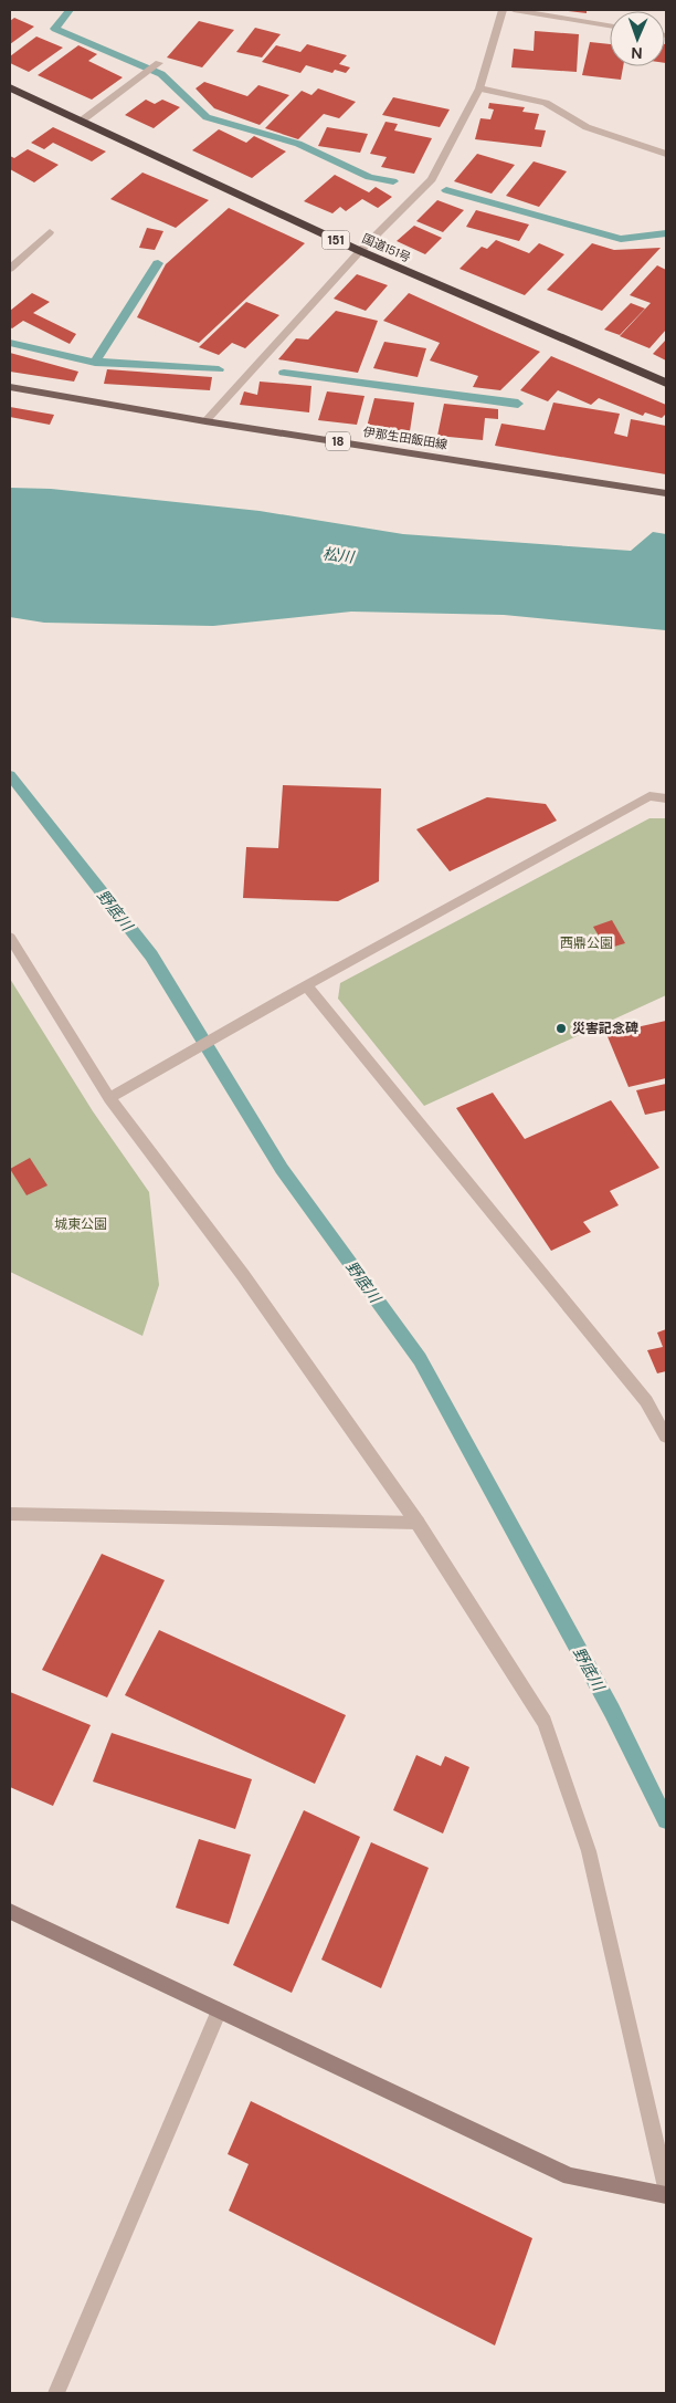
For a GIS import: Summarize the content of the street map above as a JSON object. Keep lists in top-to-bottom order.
{
  "streets": {
    "highway": ["151", "国道151号"],
    "main road": ["伊那生田飯田線", "18"]
  },
  "water": ["松川", "野底川"],
  "parks": ["西鼎公園", "城東公園"],
  "places": ["災害記念碑"],
  "north": "bottom"
}
